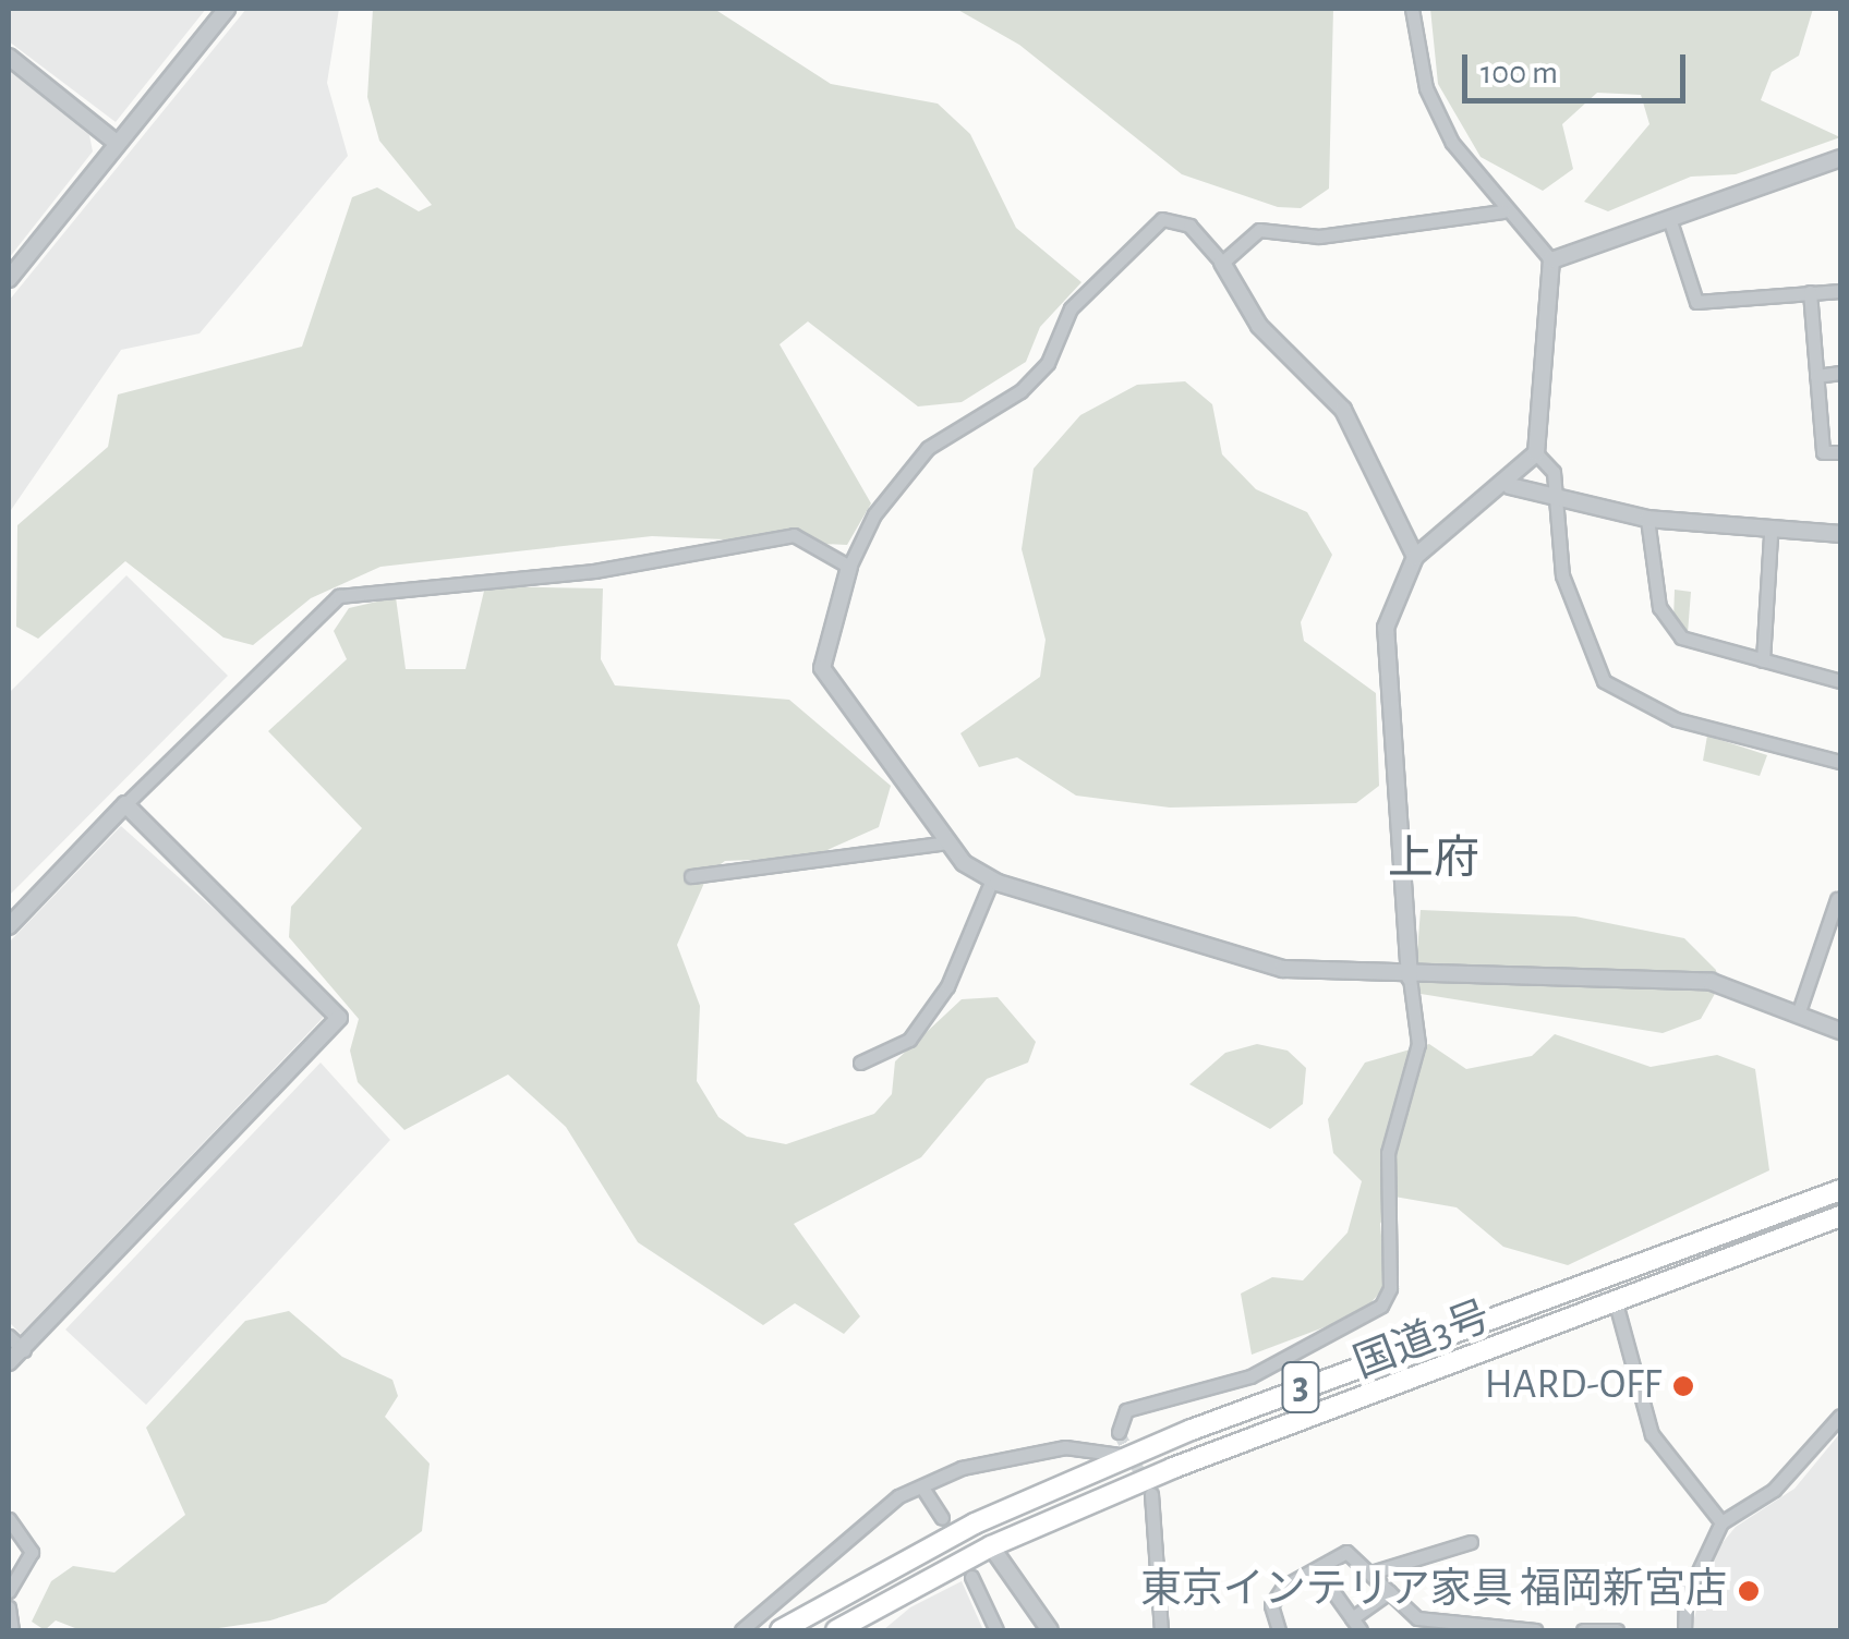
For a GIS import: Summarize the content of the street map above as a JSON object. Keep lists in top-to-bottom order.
{
  "streets": {
    "highway": ["国道3号", "3"]
  },
  "districts": ["上府"],
  "places": ["HARD-OFF", "東京インテリア家具 福岡新宮店"],
  "scale_bar": "100 m"
}
